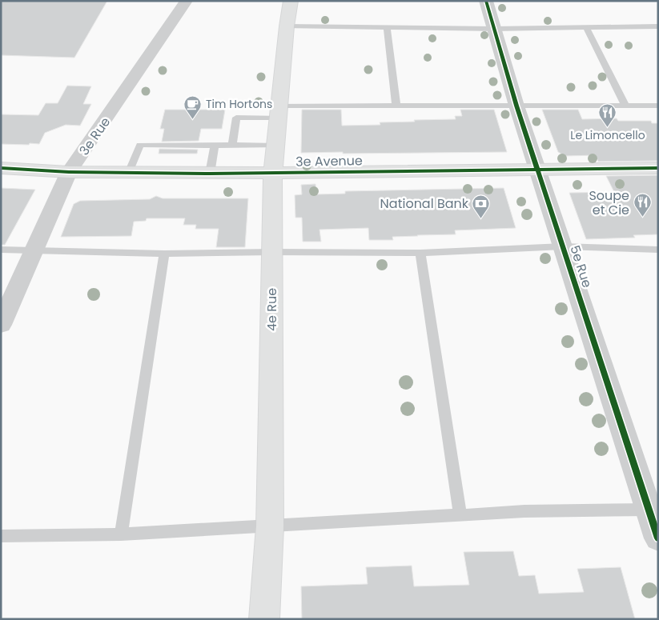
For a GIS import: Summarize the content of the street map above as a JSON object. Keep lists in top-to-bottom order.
{
  "streets": {
    "main road": ["3e Avenue", "4e Rue"],
    "street": ["3e Rue", "5e Rue"]
  },
  "crossings": [
    ["3e Rue", "3e Avenue"],
    ["3e Avenue", "5e Rue"],
    ["3e Avenue", "4e Rue"]
  ],
  "places": {
    "cafe": ["Tim Hortons"],
    "restaurant": ["Le Limoncello", "Soupe et Cie"],
    "bank": ["National Bank"]
  }
}
